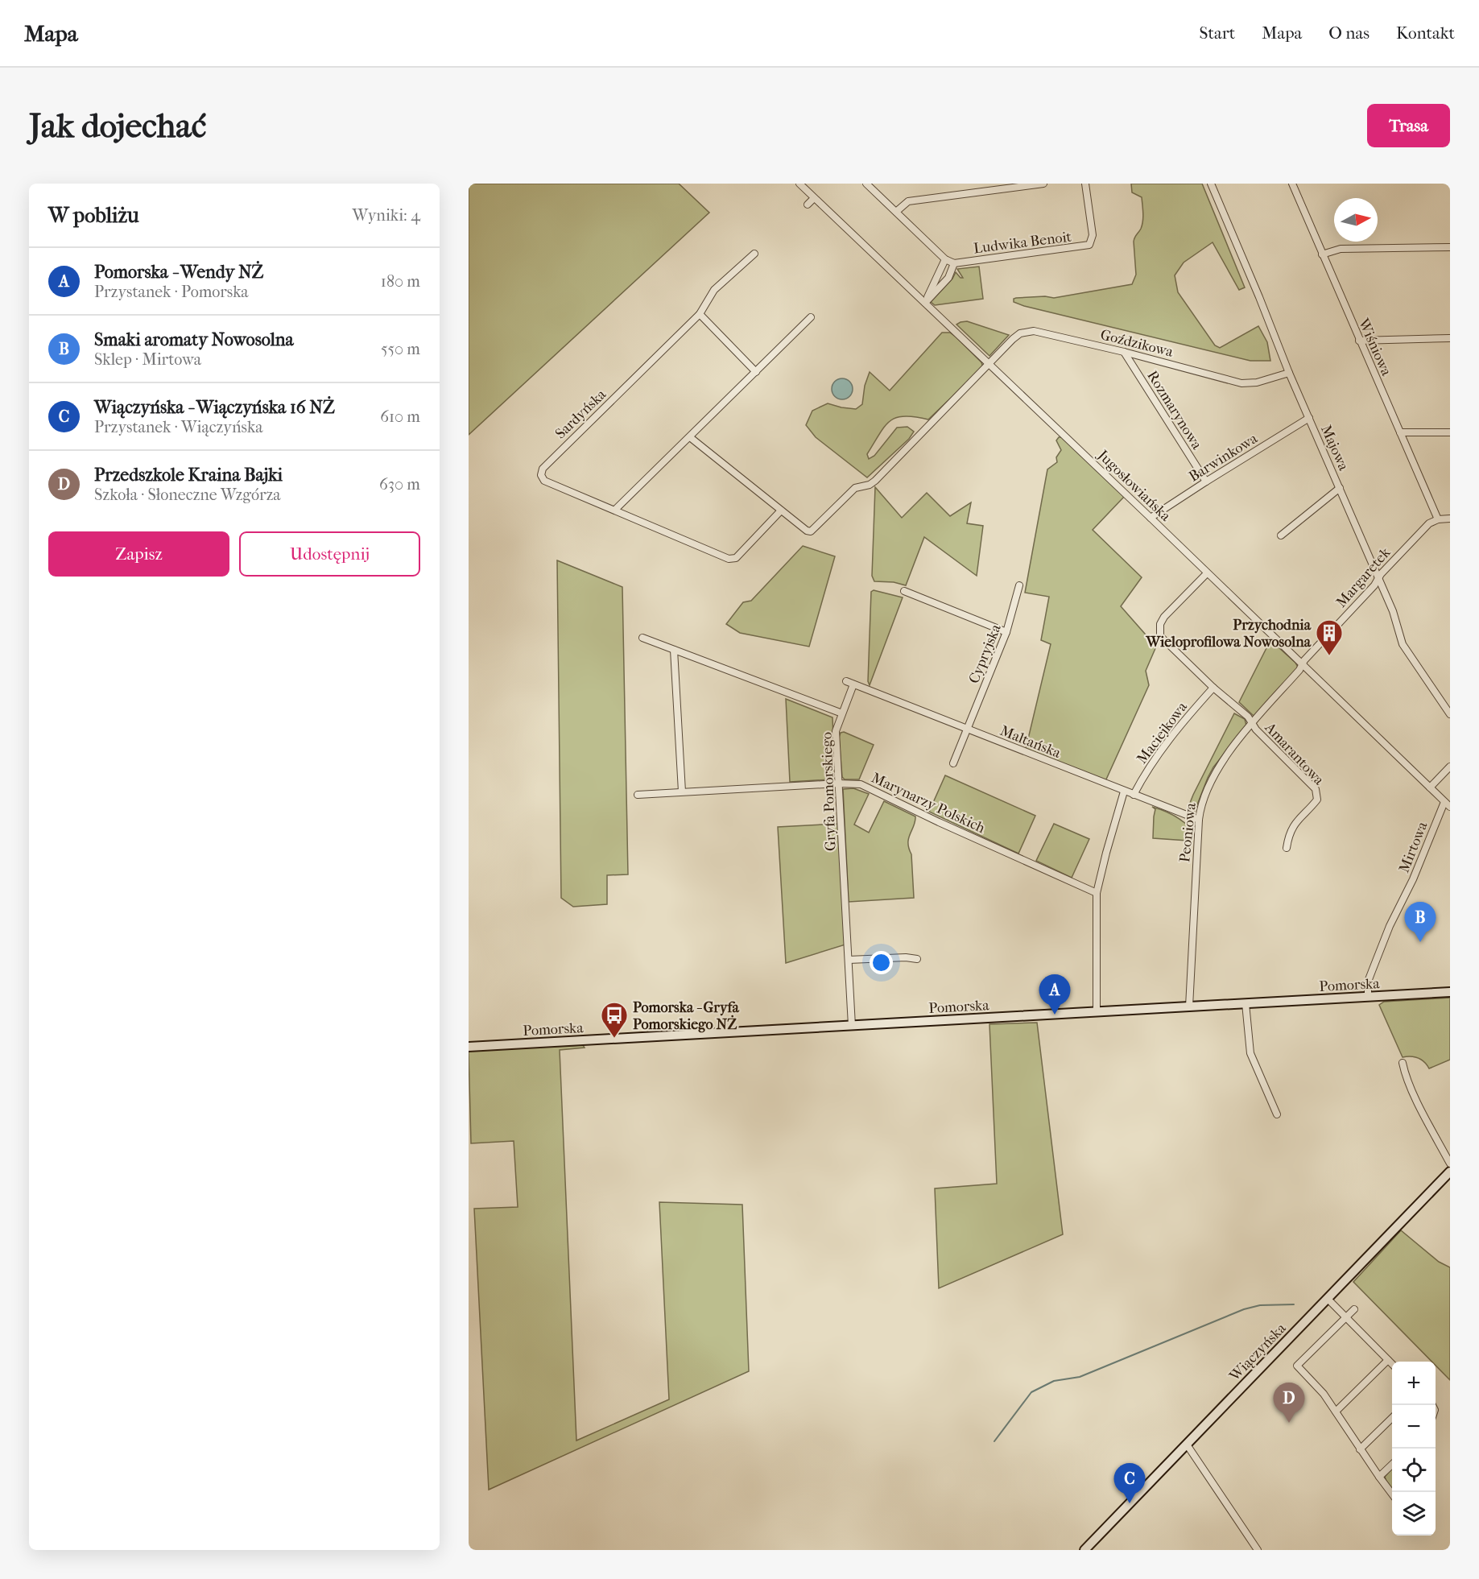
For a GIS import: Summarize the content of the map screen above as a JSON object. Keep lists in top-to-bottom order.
{
  "streets": {
    "street": [
      "Ludwika Benoit",
      "Goździkowa",
      "Wiśniowa",
      "Rozmarynowa",
      "Sardyńska",
      "Majowa",
      "Barwinkowa",
      "Jugosłowiańska",
      "Margaretek",
      "Cypryjska",
      "Maciejkowa",
      "Maltańska",
      "Amarantowa",
      "Gryfa Pomorskiego",
      "Marynarzy Polskich",
      "Peoniowa",
      "Mirtowa",
      "Pomorska",
      "Wiączyńska"
    ]
  },
  "crossings": [
    ["Goździkowa", "Rozmarynowa"],
    ["Goździkowa", "Majowa"],
    ["Goździkowa", "Jugosłowiańska"],
    ["Wiśniowa", "Margaretek"],
    ["Rozmarynowa", "Barwinkowa"],
    ["Majowa", "Barwinkowa"],
    ["Majowa", "Margaretek"],
    ["Barwinkowa", "Jugosłowiańska"],
    ["Jugosłowiańska", "Margaretek"],
    ["Jugosłowiańska", "Peoniowa"],
    ["Jugosłowiańska", "Mirtowa"],
    ["Margaretek", "Peoniowa"],
    ["Cypryjska", "Maltańska"],
    ["Maciejkowa", "Maltańska"],
    ["Maltańska", "Peoniowa"],
    ["Amarantowa", "Peoniowa"],
    ["Gryfa Pomorskiego", "Marynarzy Polskich"],
    ["Gryfa Pomorskiego", "Pomorska"],
    ["Peoniowa", "Pomorska"],
    ["Mirtowa", "Pomorska"]
  ],
  "places": {
    "building": ["Przychodnia Wieloprofilowa Nowosolna"],
    "bus stop": ["Pomorska - Gryfa Pomorskiego NŻ"]
  },
  "north": "right",
  "page": {
    "header": "Mapa",
    "nav": [
      "Start",
      "Mapa",
      "O nas",
      "Kontakt"
    ],
    "buttons": [
      "Trasa",
      ["Zapisz", "Udostępnij"]
    ],
    "title": "Jak dojechać",
    "heading": ["W pobliżu", "Wyniki: 4"],
    "list": [
      {
        "mark": "A",
        "name": "Pomorska - Wendy NŻ",
        "note": "Przystanek · Pomorska",
        "value": "180 m"
      },
      {
        "mark": "B",
        "name": "Smaki aromaty Nowosolna",
        "note": "Sklep · Mirtowa",
        "value": "550 m"
      },
      {
        "mark": "C",
        "name": "Wiączyńska - Wiączyńska 16 NŻ",
        "note": "Przystanek · Wiączyńska",
        "value": "610 m"
      },
      {
        "mark": "D",
        "name": "Przedszkole Kraina Bajki",
        "note": "Szkoła · Słoneczne Wzgórza",
        "value": "630 m"
      }
    ],
    "pins": [
      "B",
      "A",
      "D",
      "C"
    ],
    "map_buttons": ["+", "−"]
  }
}
